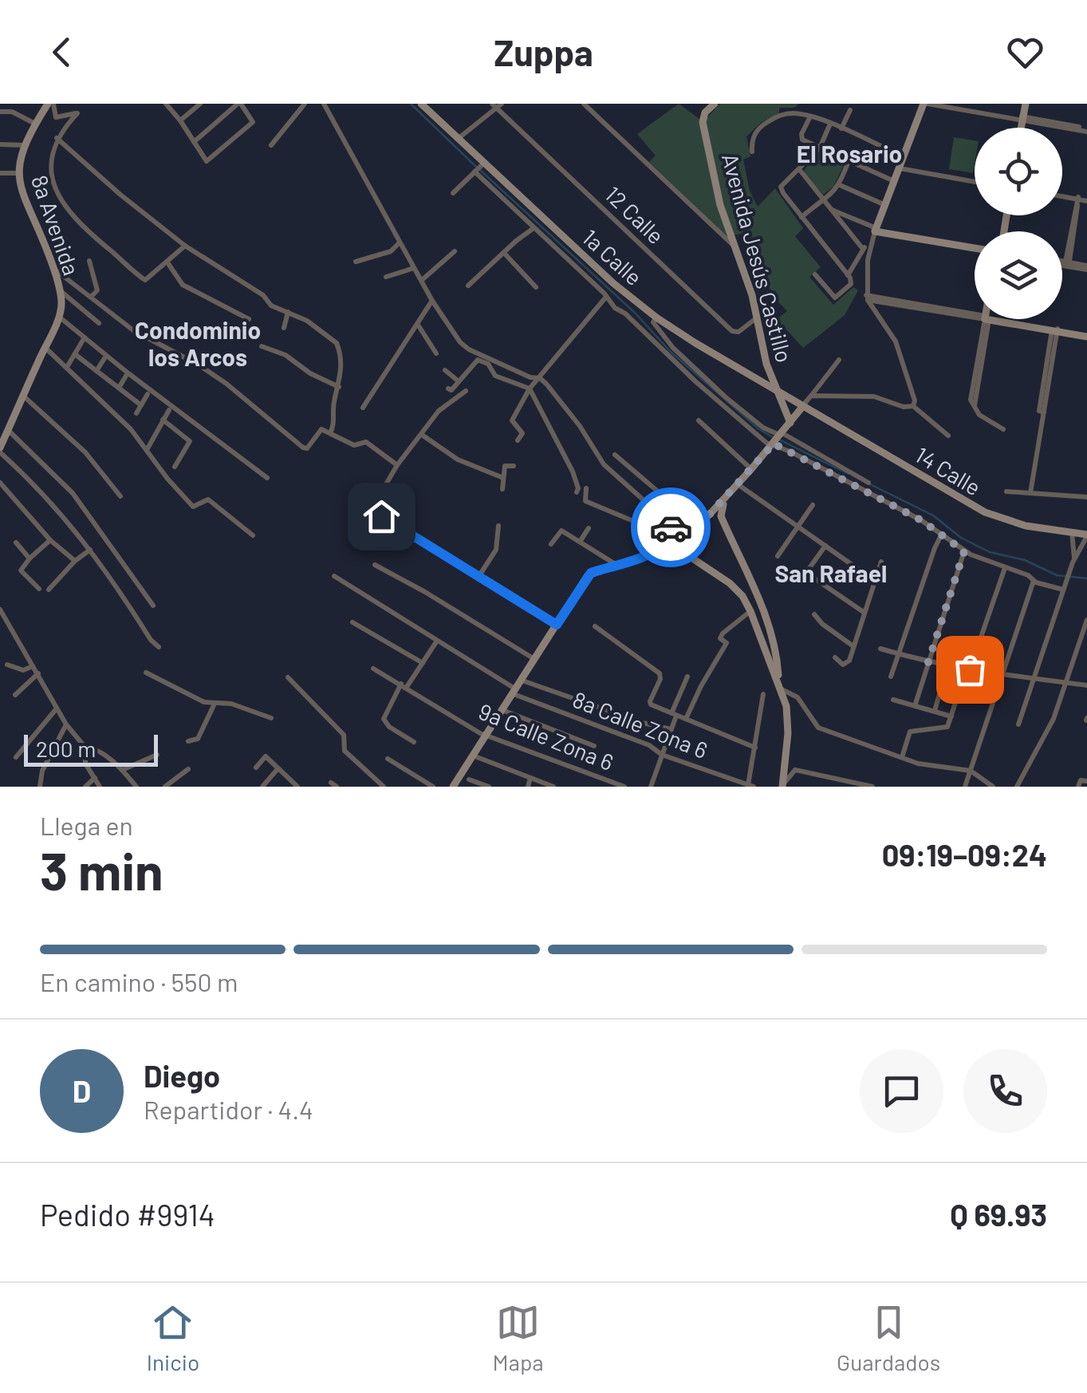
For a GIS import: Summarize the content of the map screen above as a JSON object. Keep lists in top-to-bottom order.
{
  "streets": {
    "street": [
      "12 Calle",
      "8a Avenida",
      "1a Calle",
      "Avenida Jesús Castillo",
      "14 Calle",
      "8a Calle Zona 6",
      "9a Calle Zona 6"
    ]
  },
  "crossings": [
    ["12 Calle", "Avenida Jesús Castillo"],
    ["1a Calle", "Avenida Jesús Castillo"],
    ["1a Calle", "14 Calle"]
  ],
  "districts": ["El Rosario", "Condominio los Arcos", "San Rafael"],
  "scale_bar": "200 m",
  "page": {
    "header": "Zuppa",
    "scale": "200 m",
    "heading": ["3 min", "Llega en", "09:19–09:24"],
    "panel": [
      "Diego",
      "Repartidor · 4.4",
      "Pedido #9914",
      "Q 69.93"
    ],
    "bar": "En camino · 550 m",
    "round": "D",
    "tabs": ["Inicio", "Mapa", "Guardados"]
  }
}
